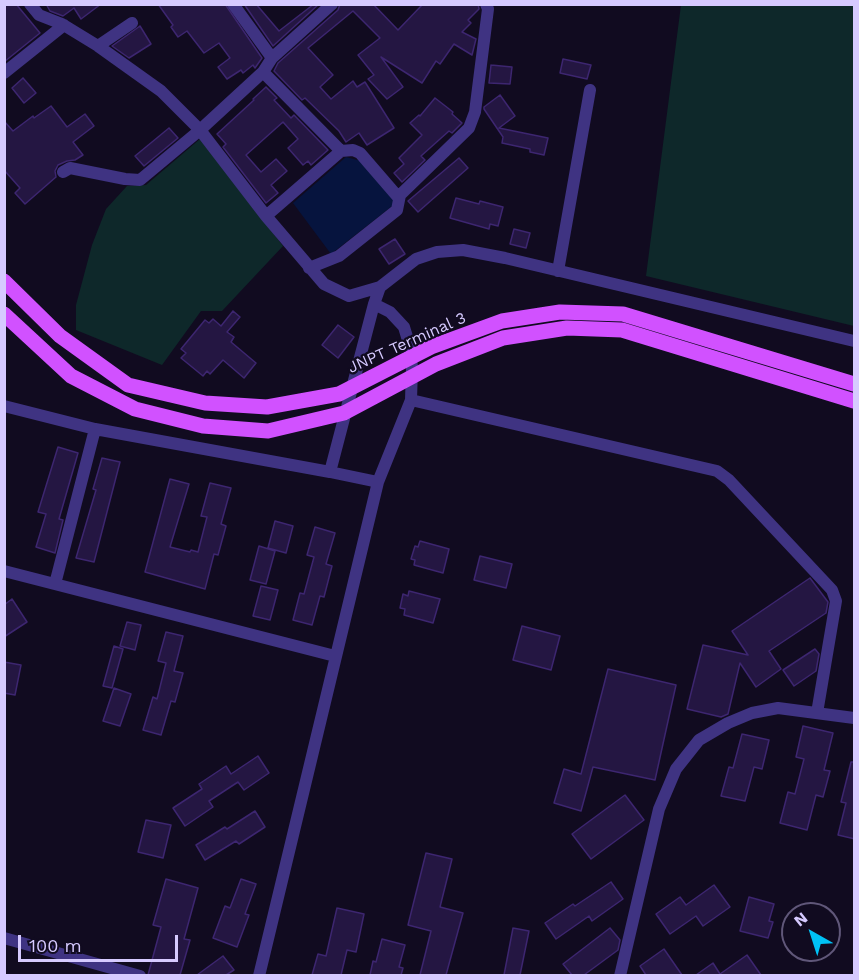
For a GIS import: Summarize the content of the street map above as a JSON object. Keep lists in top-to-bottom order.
{
  "streets": {
    "main road": ["JNPT Terminal 3"]
  },
  "scale_bar": "100 m",
  "north": "top left"
}
